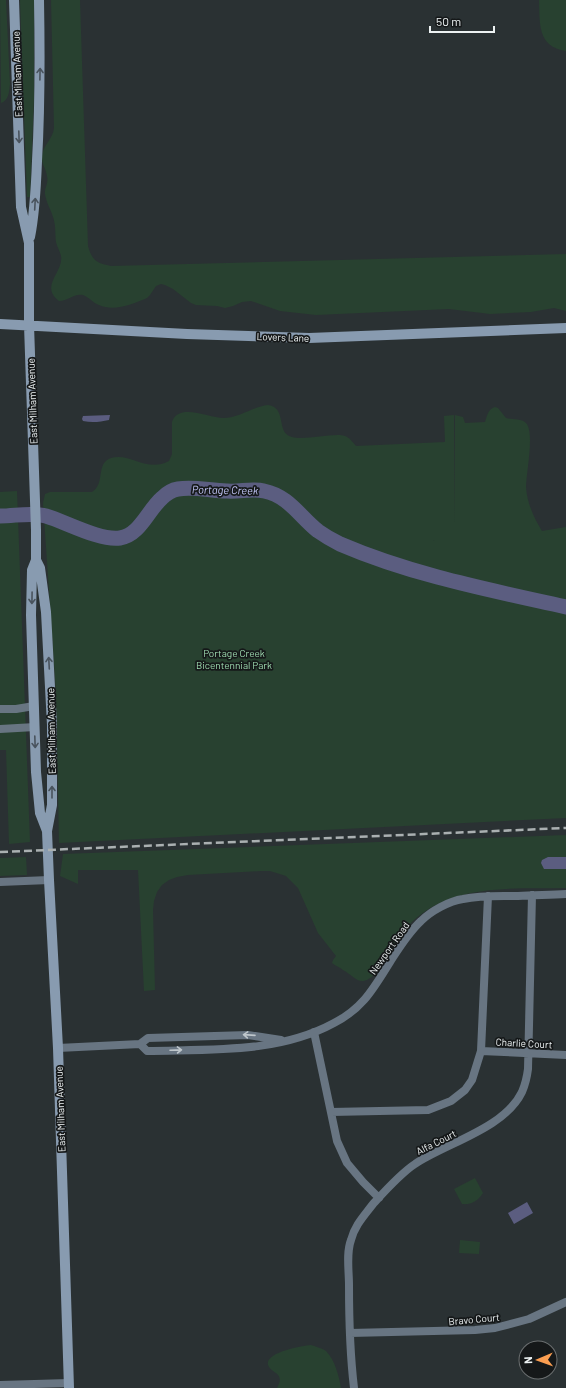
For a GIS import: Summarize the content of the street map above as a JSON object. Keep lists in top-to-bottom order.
{
  "streets": {
    "street": [
      "East Milham Avenue",
      "Lovers Lane",
      "Newport Road",
      "Charlie Court",
      "Alfa Court",
      "Bravo Court"
    ]
  },
  "crossings": [
    ["East Milham Avenue", "Lovers Lane"],
    ["East Milham Avenue", "Newport Road"],
    ["Newport Road", "Alfa Court"],
    ["Charlie Court", "Alfa Court"],
    ["Alfa Court", "Bravo Court"]
  ],
  "water": ["Portage Creek"],
  "parks": ["Portage Creek Bicentennial Park"],
  "scale_bar": "50 m",
  "north": "left"
}
